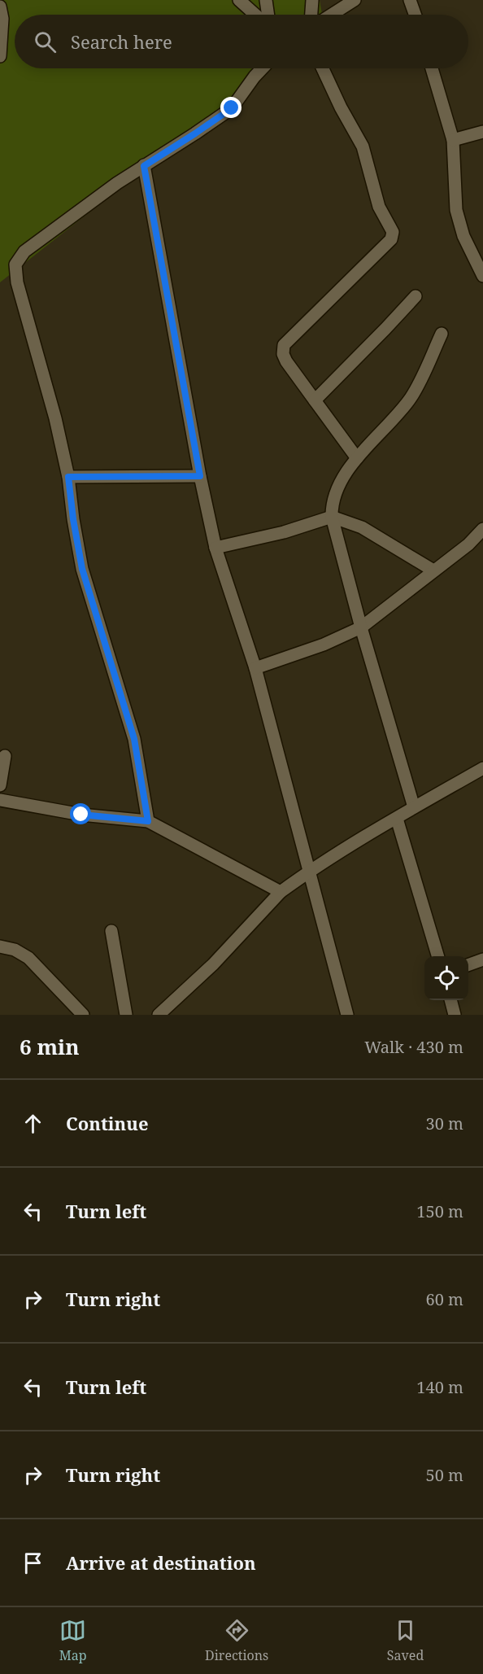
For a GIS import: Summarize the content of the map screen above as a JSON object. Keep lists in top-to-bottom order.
{
  "page": {
    "search": "Search here",
    "heading": ["6 min", "Walk · 430 m"],
    "list": [
      ["Continue", "30 m"],
      ["Turn left", "150 m"],
      ["Turn right", "60 m"],
      ["Turn left", "140 m"],
      ["Turn right", "50 m"],
      "Arrive at destination"
    ],
    "nav": ["Map", "Directions", "Saved"]
  }
}
